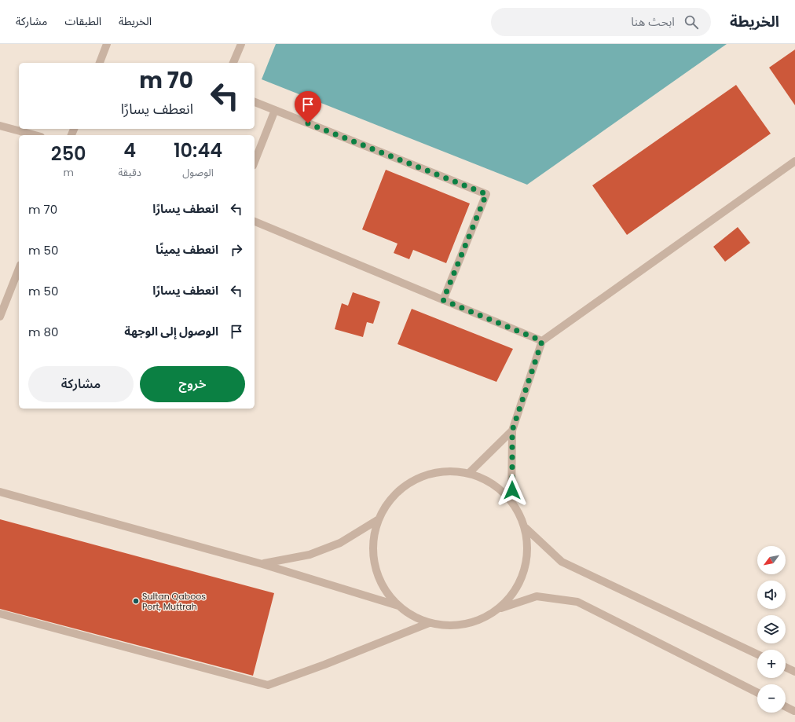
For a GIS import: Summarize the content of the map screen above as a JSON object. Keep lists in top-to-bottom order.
{
  "places": ["Sultan Qaboos Port, Muttrah"],
  "north": "bottom left",
  "page": {
    "header": "الخريطة",
    "search": "ابحث هنا",
    "nav": ["الخريطة", "الطبقات", "مشاركة"],
    "turn": ["70 m", "انعطف يسارًا"],
    "eta": [
      "10:44",
      "الوصول",
      "4",
      "دقيقة",
      "250",
      "m"
    ],
    "list": [
      {
        "name": "انعطف يسارًا",
        "value": "70 m"
      },
      {
        "name": "انعطف يمينًا",
        "value": "50 m"
      },
      {
        "name": "انعطف يسارًا",
        "value": "50 m"
      },
      {
        "name": "الوصول إلى الوجهة",
        "value": "80 m"
      }
    ],
    "buttons": ["خروج", "مشاركة"],
    "map_buttons": ["+", "−"]
  }
}
